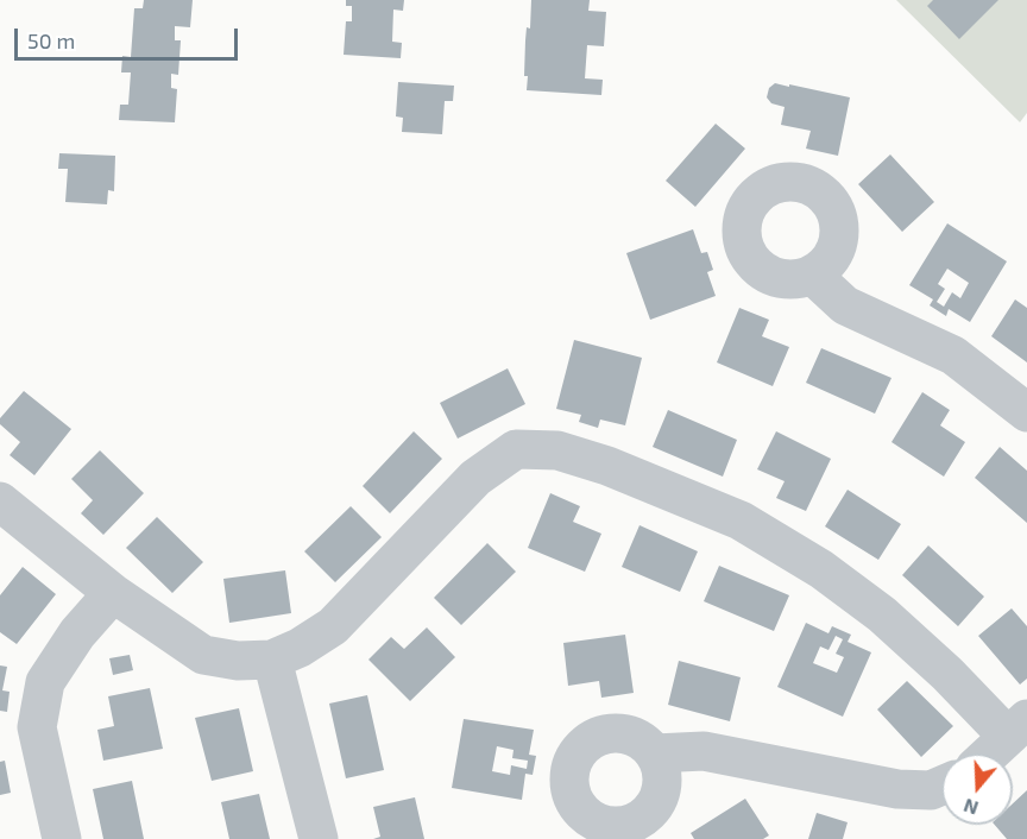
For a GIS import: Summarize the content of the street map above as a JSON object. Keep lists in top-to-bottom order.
{
  "scale_bar": "50 m",
  "north": "bottom"
}
